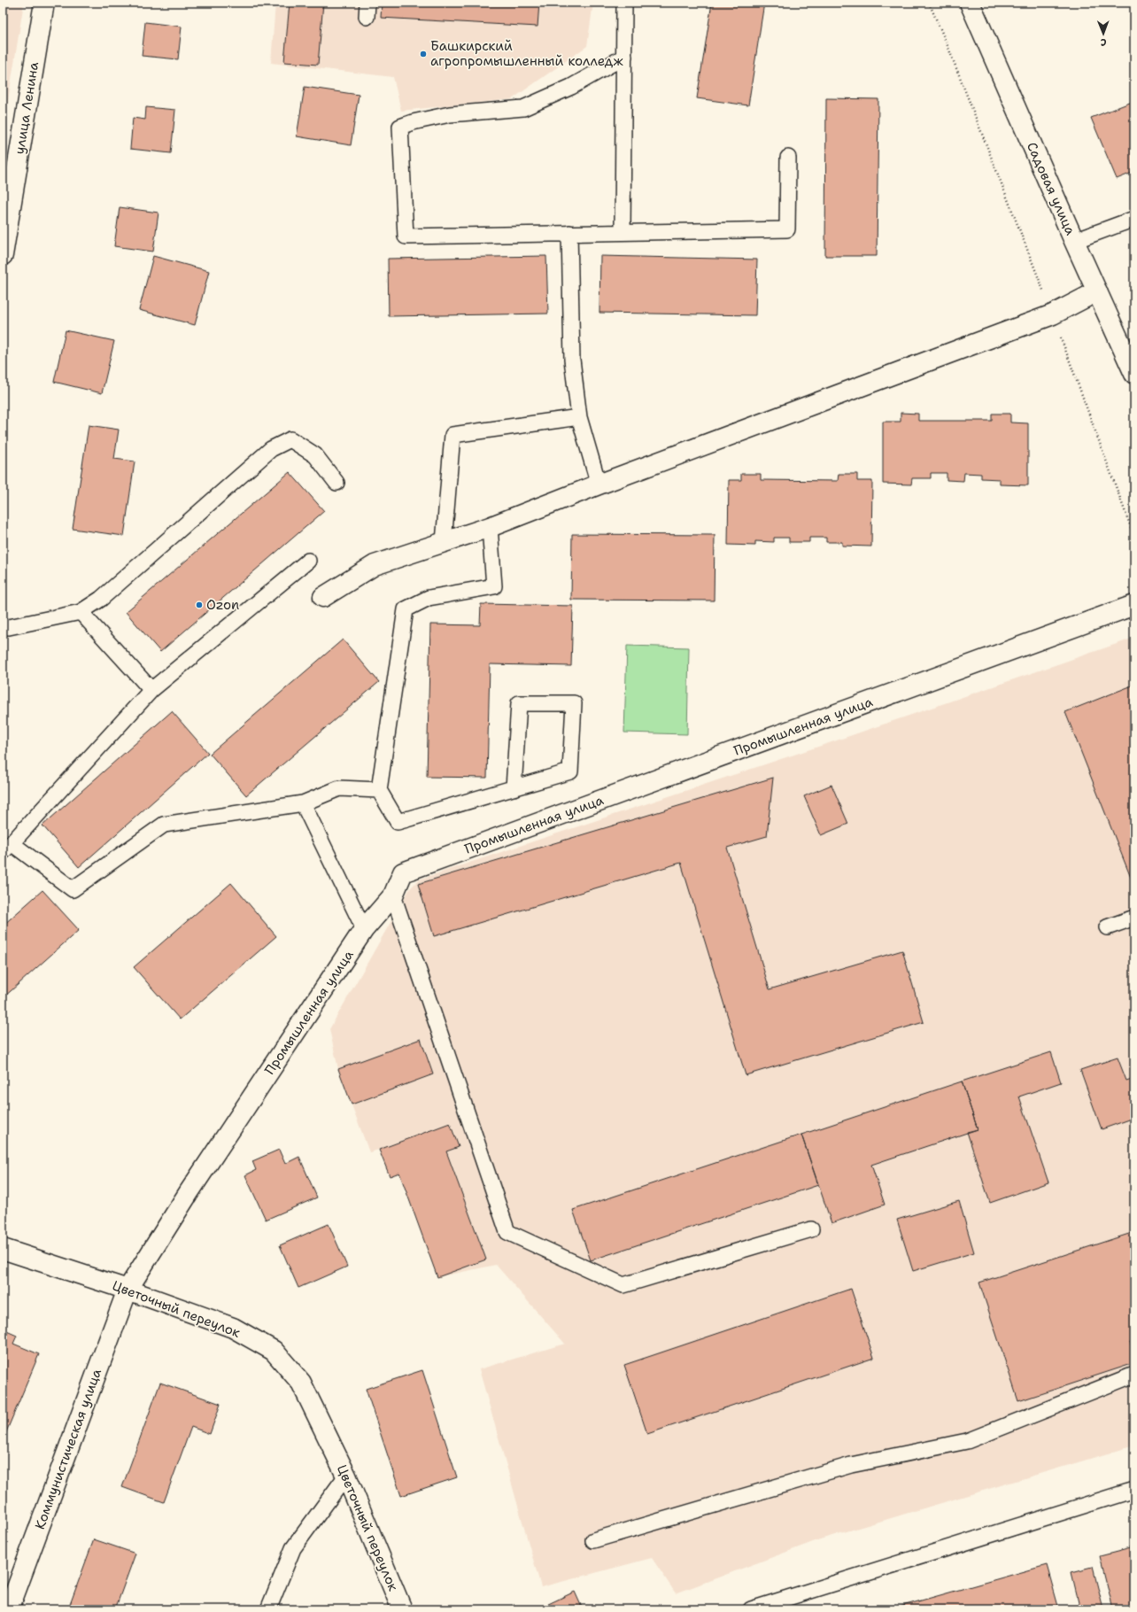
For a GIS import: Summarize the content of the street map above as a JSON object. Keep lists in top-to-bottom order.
{
  "streets": {
    "street": [
      "улица Ленина",
      "Садовая улица",
      "Промышленная улица",
      "Цветочный переулок",
      "Коммунистическая улица"
    ]
  },
  "crossings": [
    ["Промышленная улица", "Цветочный переулок"],
    ["Промышленная улица", "Коммунистическая улица"],
    ["Цветочный переулок", "Коммунистическая улица"]
  ],
  "places": ["Башкирский агропромышленный колледж", "Ozon"],
  "north": "bottom"
}
